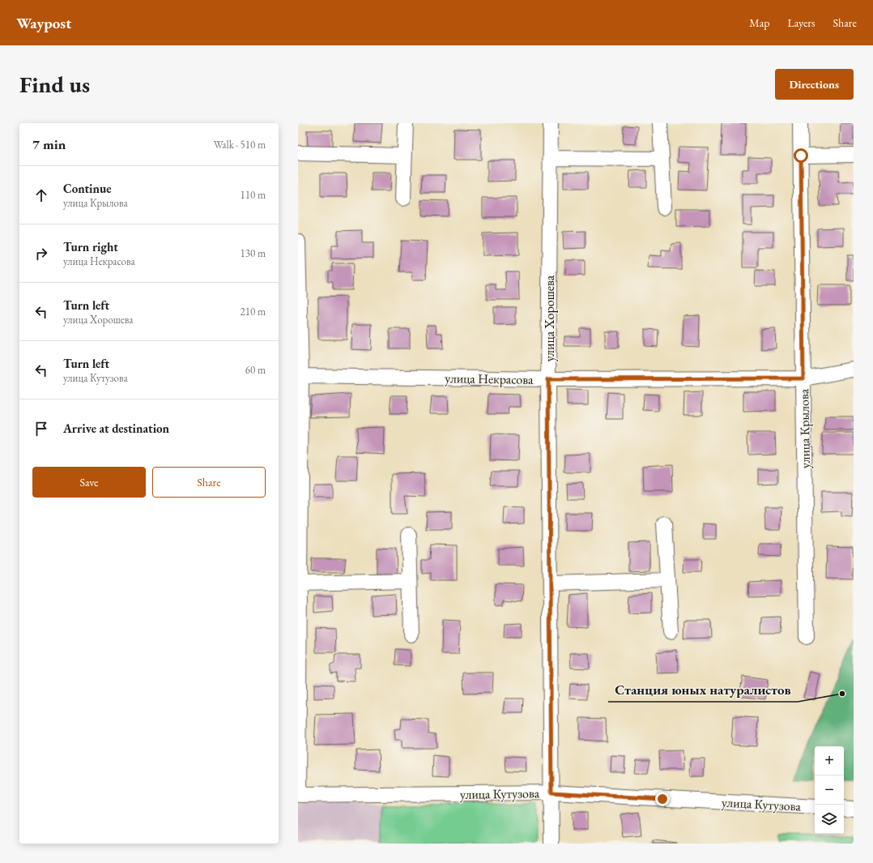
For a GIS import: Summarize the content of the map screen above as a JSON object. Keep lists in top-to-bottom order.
{
  "streets": {
    "street": [
      "улица Хорошева",
      "улица Некрасова",
      "улица Крылова",
      "улица Кутузова"
    ]
  },
  "crossings": [
    ["улица Хорошева", "улица Некрасова"],
    ["улица Хорошева", "улица Кутузова"],
    ["улица Некрасова", "улица Крылова"]
  ],
  "places": ["Станция юных натуралистов"],
  "page": {
    "header": "Waypost",
    "nav": ["Map", "Layers", "Share"],
    "buttons": [
      "Directions",
      ["Save", "Share"]
    ],
    "title": "Find us",
    "heading": ["7 min", "Walk · 510 m"],
    "list": [
      ["Continue", "улица Крылова", "110 m"],
      ["Turn right", "улица Некрасова", "130 m"],
      ["Turn left", "улица Хорошева", "210 m"],
      ["Turn left", "улица Кутузова", "60 m"],
      "Arrive at destination"
    ],
    "map_buttons": ["+", "−"]
  }
}
